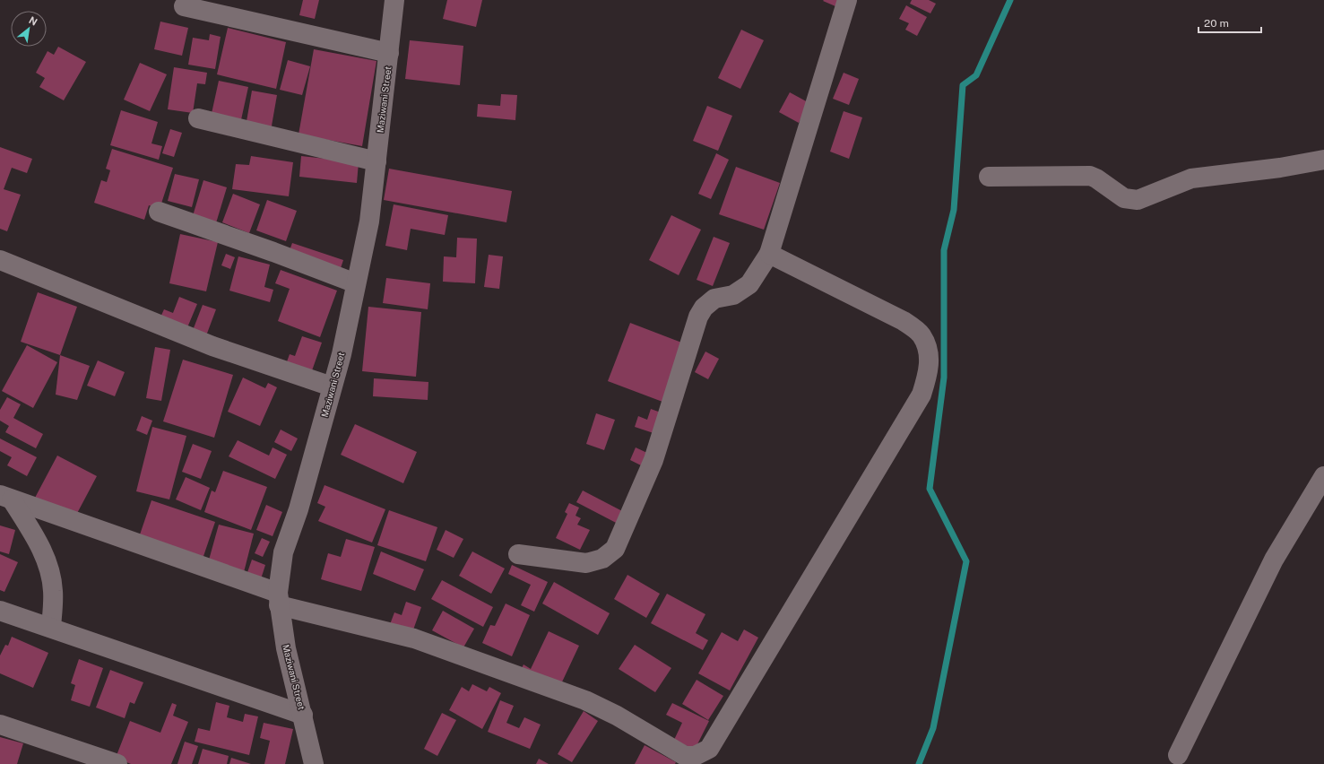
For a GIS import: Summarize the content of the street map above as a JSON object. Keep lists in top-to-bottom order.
{
  "streets": {
    "street": ["Maziwani Street"]
  },
  "scale_bar": "20 m",
  "north": "top right"
}
